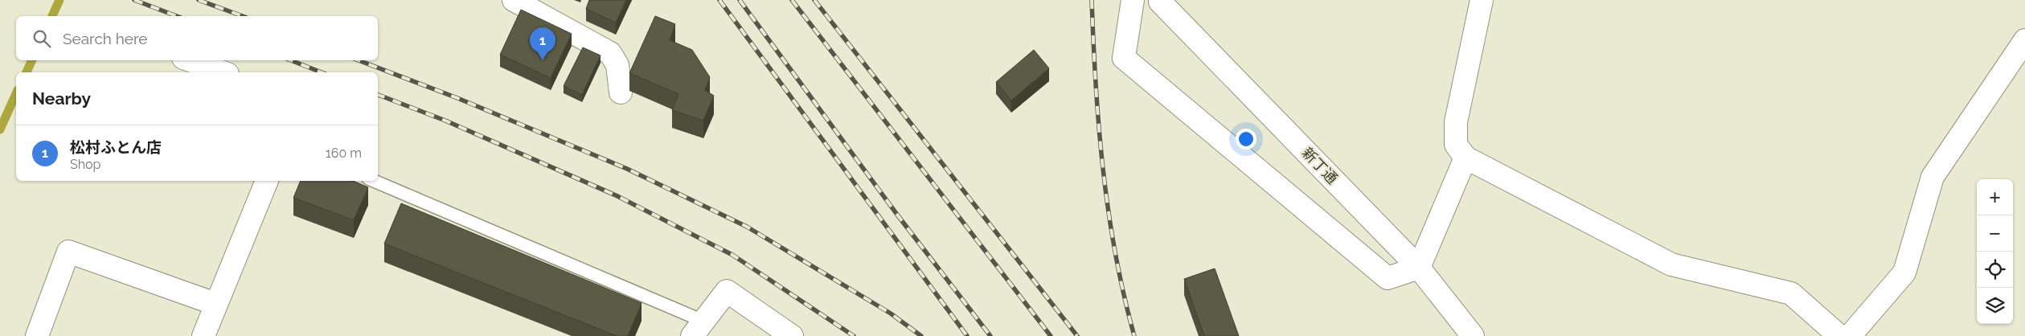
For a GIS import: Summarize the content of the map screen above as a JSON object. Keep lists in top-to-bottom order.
{
  "streets": {
    "street": ["新丁通"]
  },
  "page": {
    "search": "Search here",
    "pins": "1",
    "heading": "Nearby",
    "list": [
      {
        "mark": "1",
        "name": "松村ふとん店",
        "note": "Shop",
        "value": "160 m"
      }
    ],
    "map_buttons": ["+", "−"]
  }
}
